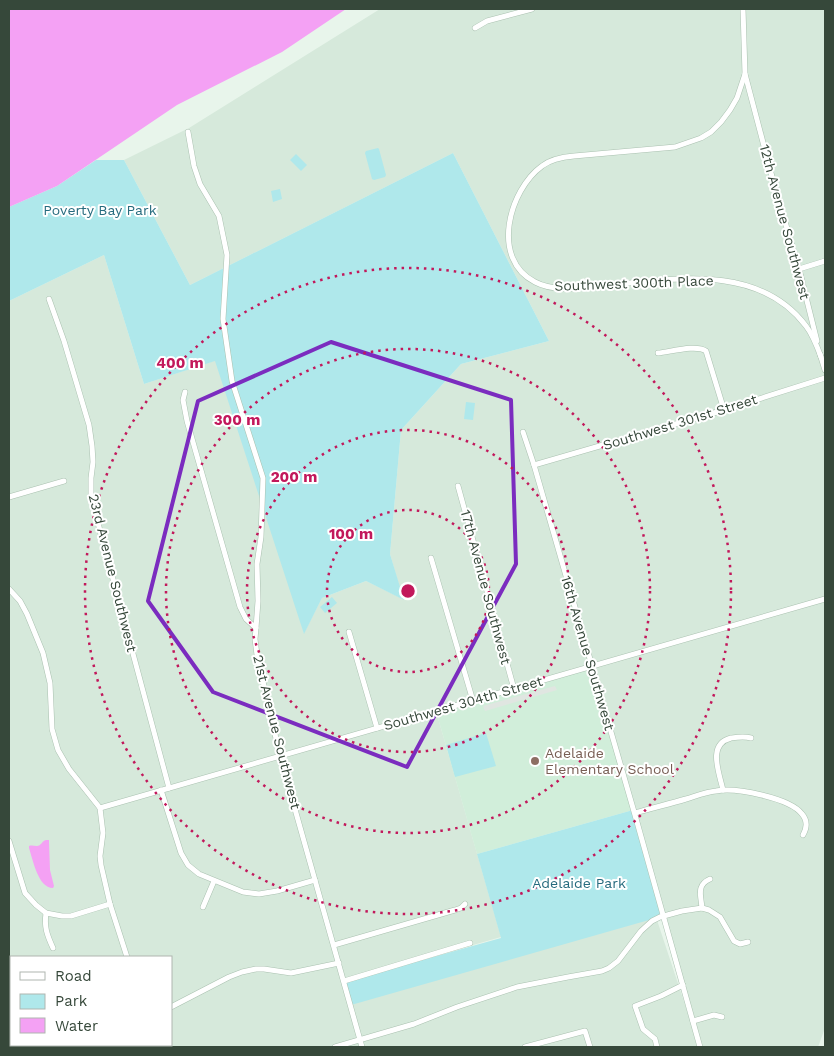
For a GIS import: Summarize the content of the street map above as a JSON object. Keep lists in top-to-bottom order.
{
  "streets": {
    "street": [
      "12th Avenue Southwest",
      "Southwest 300th Place",
      "Southwest 301st Street",
      "23rd Avenue Southwest",
      "17th Avenue Southwest",
      "16th Avenue Southwest",
      "Southwest 304th Street",
      "21st Avenue Southwest"
    ]
  },
  "crossings": [
    ["12th Avenue Southwest", "Southwest 300th Place"],
    ["Southwest 301st Street", "16th Avenue Southwest"],
    ["23rd Avenue Southwest", "Southwest 304th Street"],
    ["17th Avenue Southwest", "Southwest 304th Street"],
    ["16th Avenue Southwest", "Southwest 304th Street"],
    ["Southwest 304th Street", "21st Avenue Southwest"]
  ],
  "parks": ["Poverty Bay Park", "Adelaide Park"],
  "places": ["Adelaide Elementary School"],
  "legend": ["Road", "Park", "Water"],
  "rings": [
    "400 m",
    "300 m",
    "200 m",
    "100 m"
  ]
}
